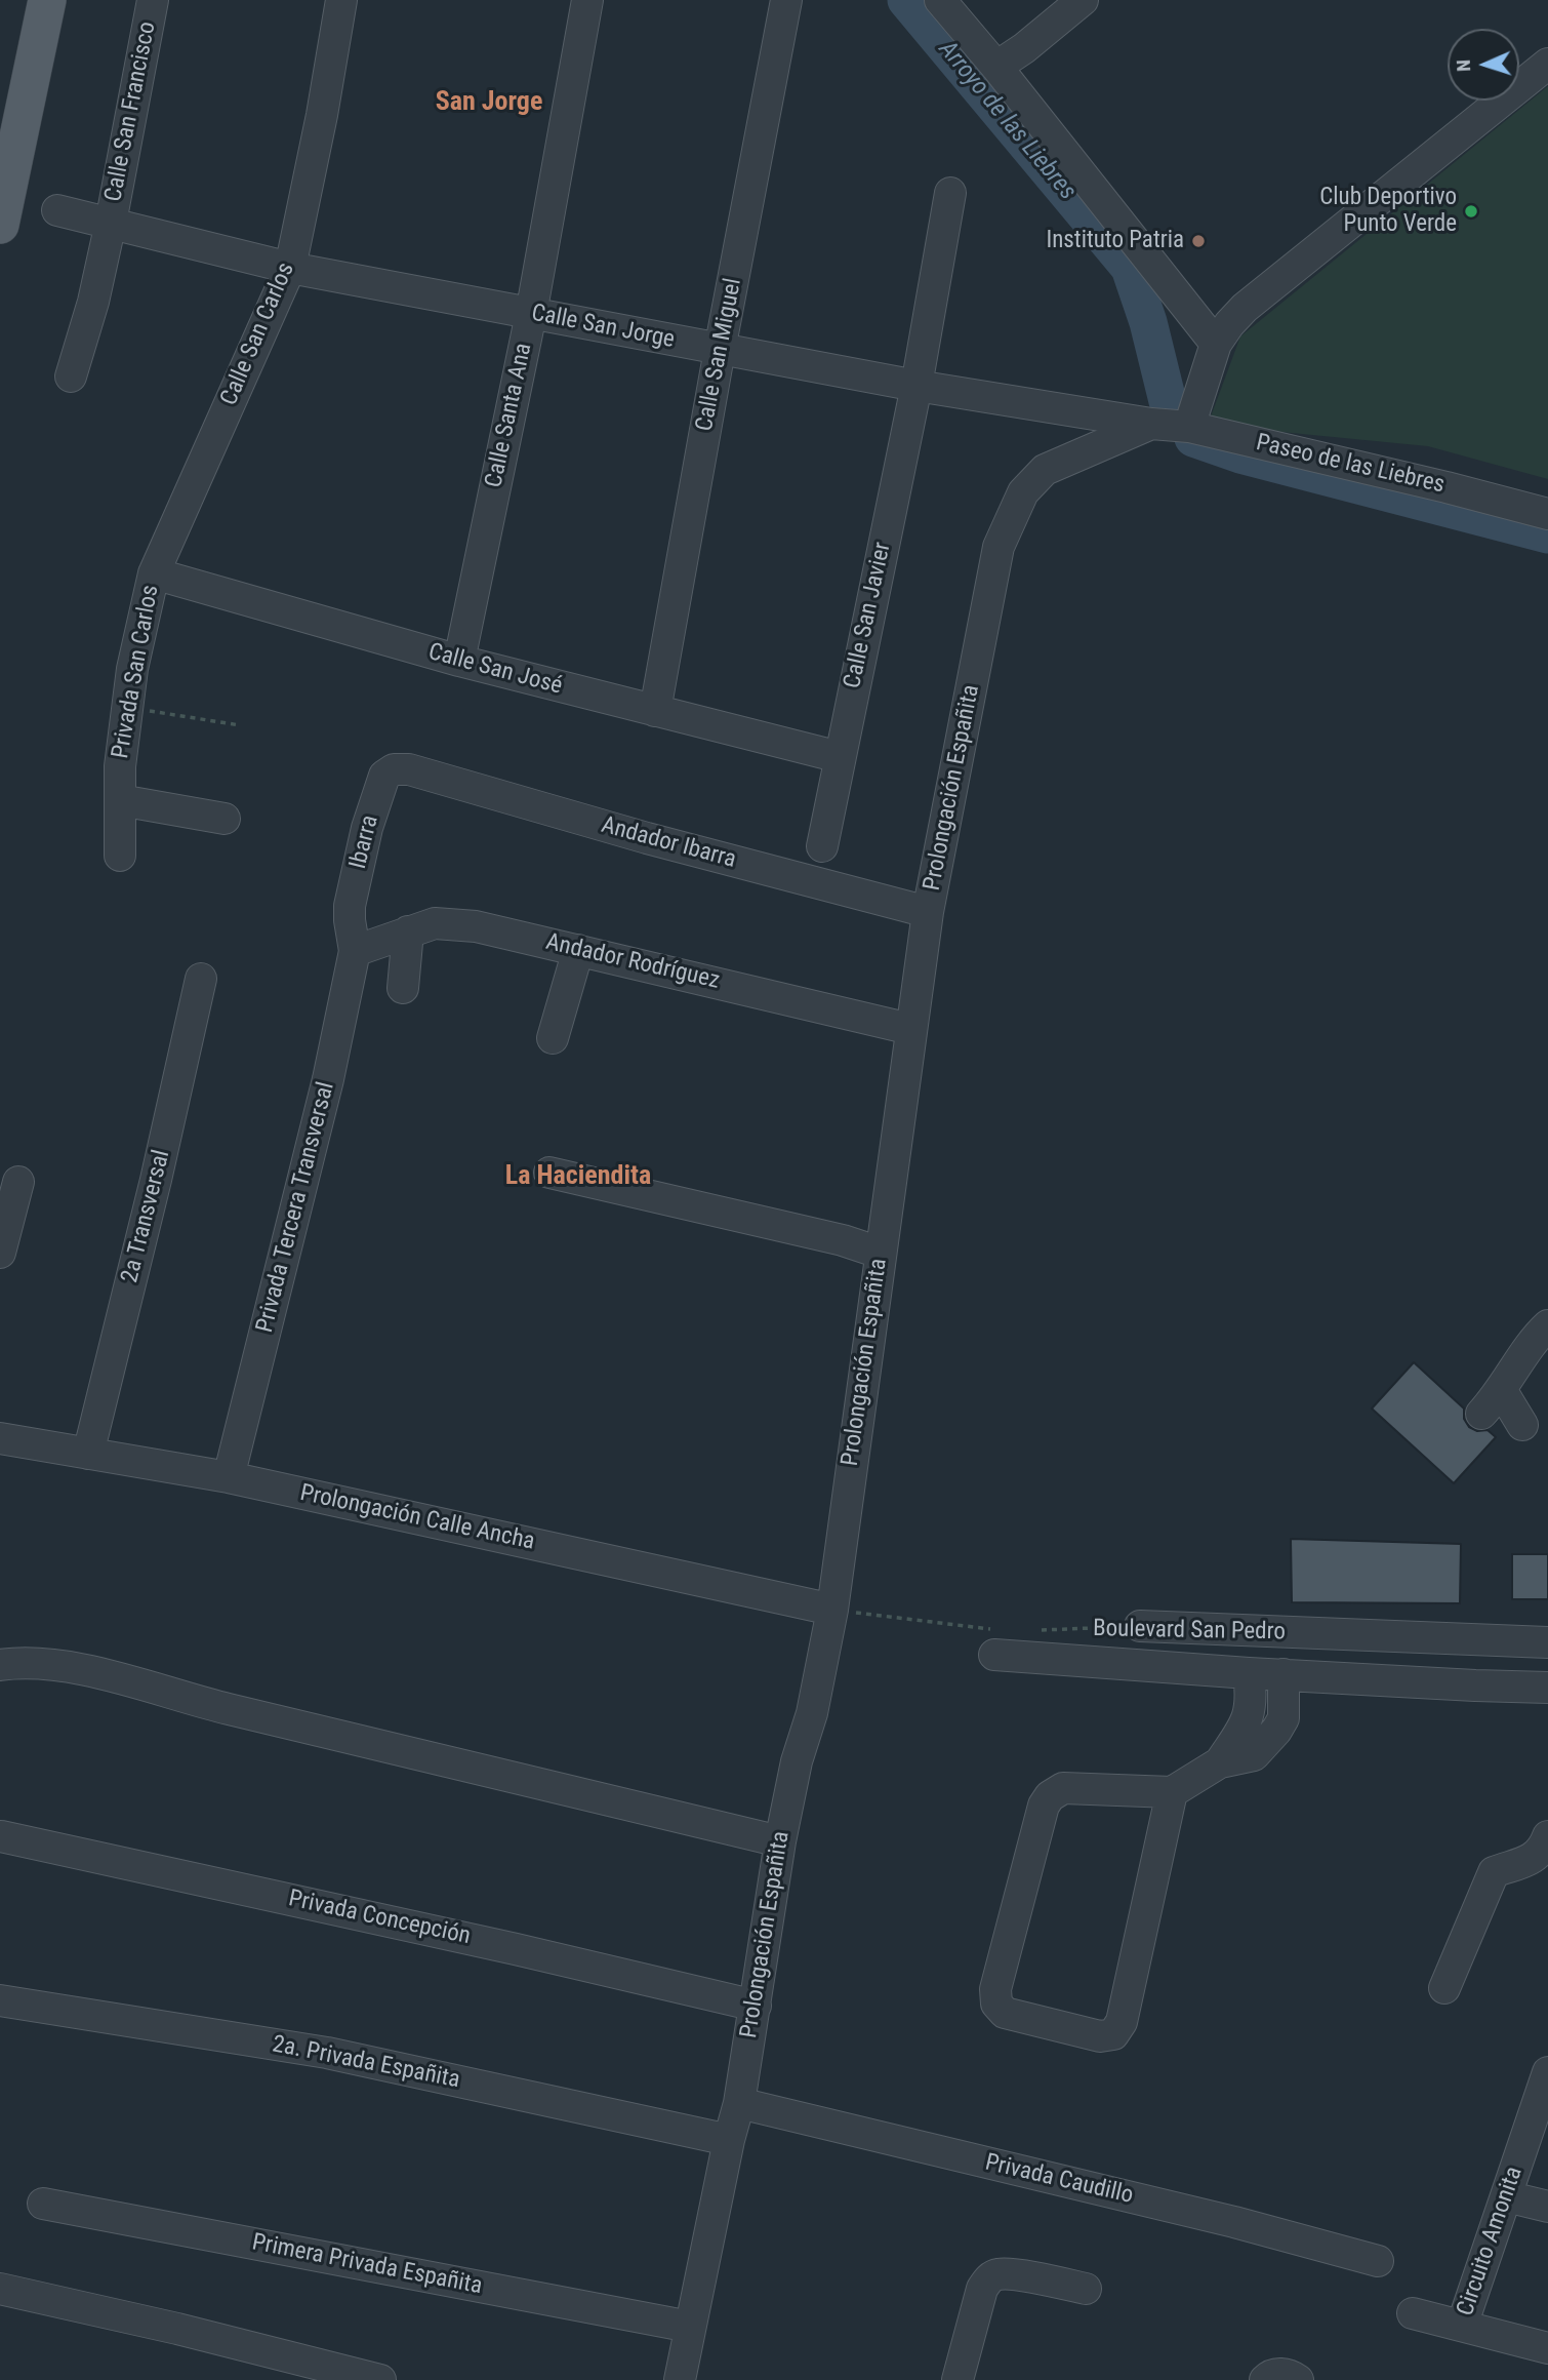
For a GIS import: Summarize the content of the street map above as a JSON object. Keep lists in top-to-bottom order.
{
  "streets": {
    "street": [
      "Calle San Francisco",
      "Calle San Jorge",
      "Calle San Carlos",
      "Calle San Miguel",
      "Calle Santa Ana",
      "Paseo de las Liebres",
      "Calle San Javier",
      "Calle San José",
      "Privada San Carlos",
      "Prolongación Españita",
      "Ibarra",
      "Andador Ibarra",
      "Andador Rodríguez",
      "Privada Tercera Transversal",
      "2a Transversal",
      "Prolongación Calle Ancha",
      "Boulevard San Pedro",
      "Privada Concepción",
      "2a. Privada Españita",
      "Privada Caudillo",
      "Circuito Amonita",
      "Primera Privada Españita"
    ]
  },
  "crossings": [
    ["Calle San Francisco", "Calle San Jorge"],
    ["Calle San Jorge", "Calle San Carlos"],
    ["Calle San Jorge", "Calle San Miguel"],
    ["Calle San Jorge", "Calle Santa Ana"],
    ["Calle San Jorge", "Paseo de las Liebres"],
    ["Calle San Jorge", "Calle San Javier"],
    ["Calle San Jorge", "Prolongación Españita"],
    ["Calle San Carlos", "Calle San José"],
    ["Calle San Carlos", "Privada San Carlos"],
    ["Calle San Miguel", "Calle San José"],
    ["Calle Santa Ana", "Calle San José"],
    ["Paseo de las Liebres", "Prolongación Españita"],
    ["Calle San Javier", "Calle San José"],
    ["Calle San José", "Privada San Carlos"],
    ["Prolongación Españita", "Andador Ibarra"],
    ["Prolongación Españita", "Andador Rodríguez"],
    ["Prolongación Españita", "Prolongación Calle Ancha"],
    ["Prolongación Españita", "Privada Concepción"],
    ["Prolongación Españita", "2a. Privada Españita"],
    ["Prolongación Españita", "Privada Caudillo"],
    ["Prolongación Españita", "Primera Privada Españita"],
    ["Ibarra", "Andador Ibarra"],
    ["Ibarra", "Andador Rodríguez"],
    ["Ibarra", "Privada Tercera Transversal"],
    ["Andador Rodríguez", "Privada Tercera Transversal"],
    ["Privada Tercera Transversal", "Prolongación Calle Ancha"],
    ["2a Transversal", "Prolongación Calle Ancha"]
  ],
  "districts": ["San Jorge", "La Haciendita"],
  "water": ["Arroyo de las Liebres"],
  "places": ["Club Deportivo Punto Verde", "Instituto Patria"],
  "north": "left"
}
